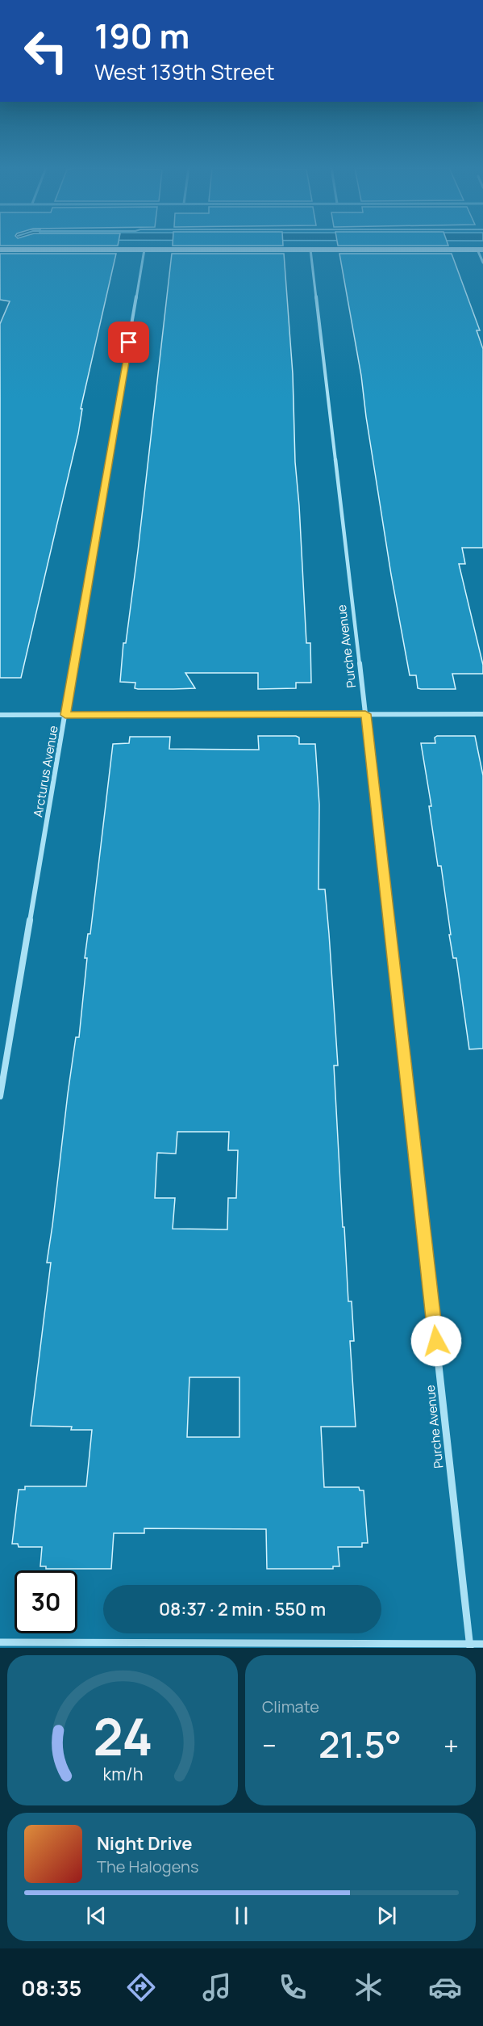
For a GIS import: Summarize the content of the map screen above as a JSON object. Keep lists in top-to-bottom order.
{
  "streets": {
    "street": ["Purche Avenue", "Arcturus Avenue"]
  },
  "page": {
    "turn": ["190 m", "West 139th Street"],
    "limit": "30",
    "trip": "08:37 · 2 min · 550 m",
    "tile": "Climate",
    "heat": ["−", "21.5°", "+"],
    "song": ["Night Drive", "The Halogens"],
    "tabs": "08:35",
    "gauge": ["24", "km/h"]
  }
}
